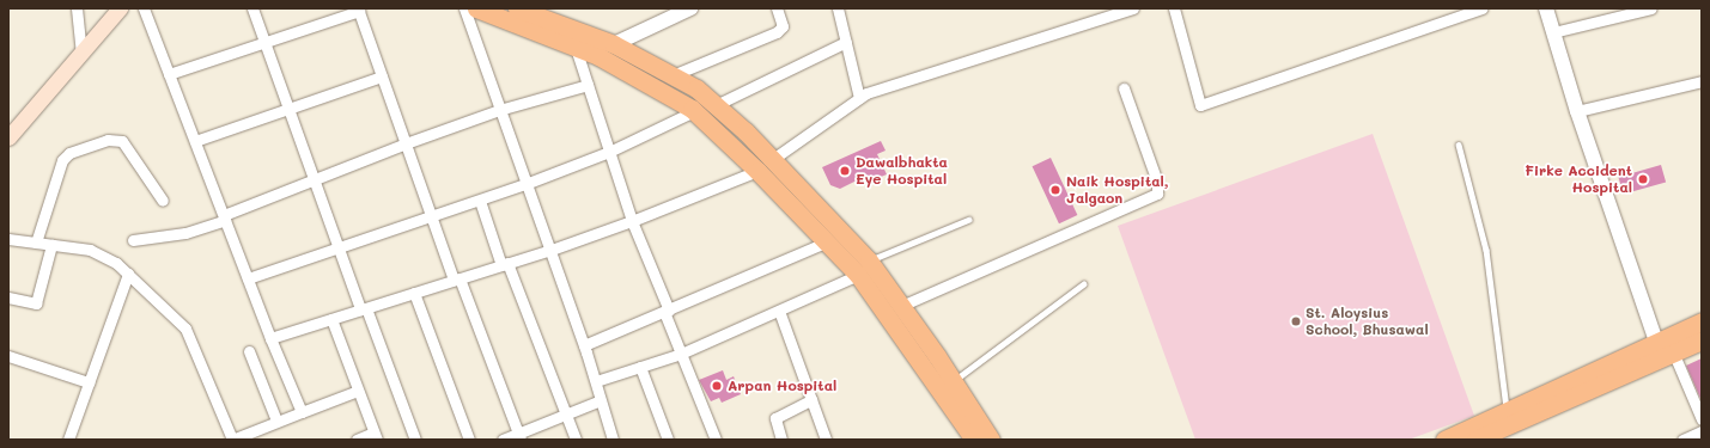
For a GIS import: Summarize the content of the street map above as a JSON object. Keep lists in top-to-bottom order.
{
  "places": [
    "Dawalbhakta Eye Hospital",
    "Firke Accident Hospital",
    "Naik Hospital, Jalgaon",
    "St. Aloysius School, Bhusawal",
    "Arpan Hospital"
  ]
}
